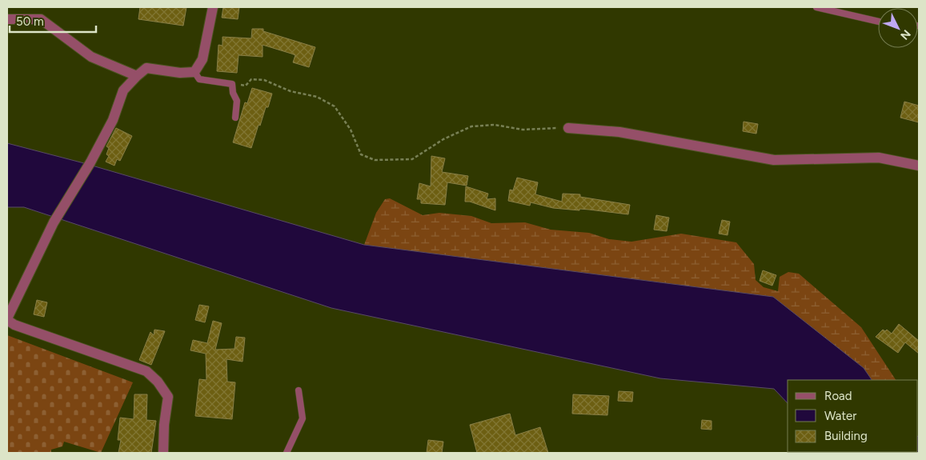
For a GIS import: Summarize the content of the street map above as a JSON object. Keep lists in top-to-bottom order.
{
  "legend": ["Road", "Water", "Building"],
  "scale_bar": "50 m",
  "north": "bottom right"
}
